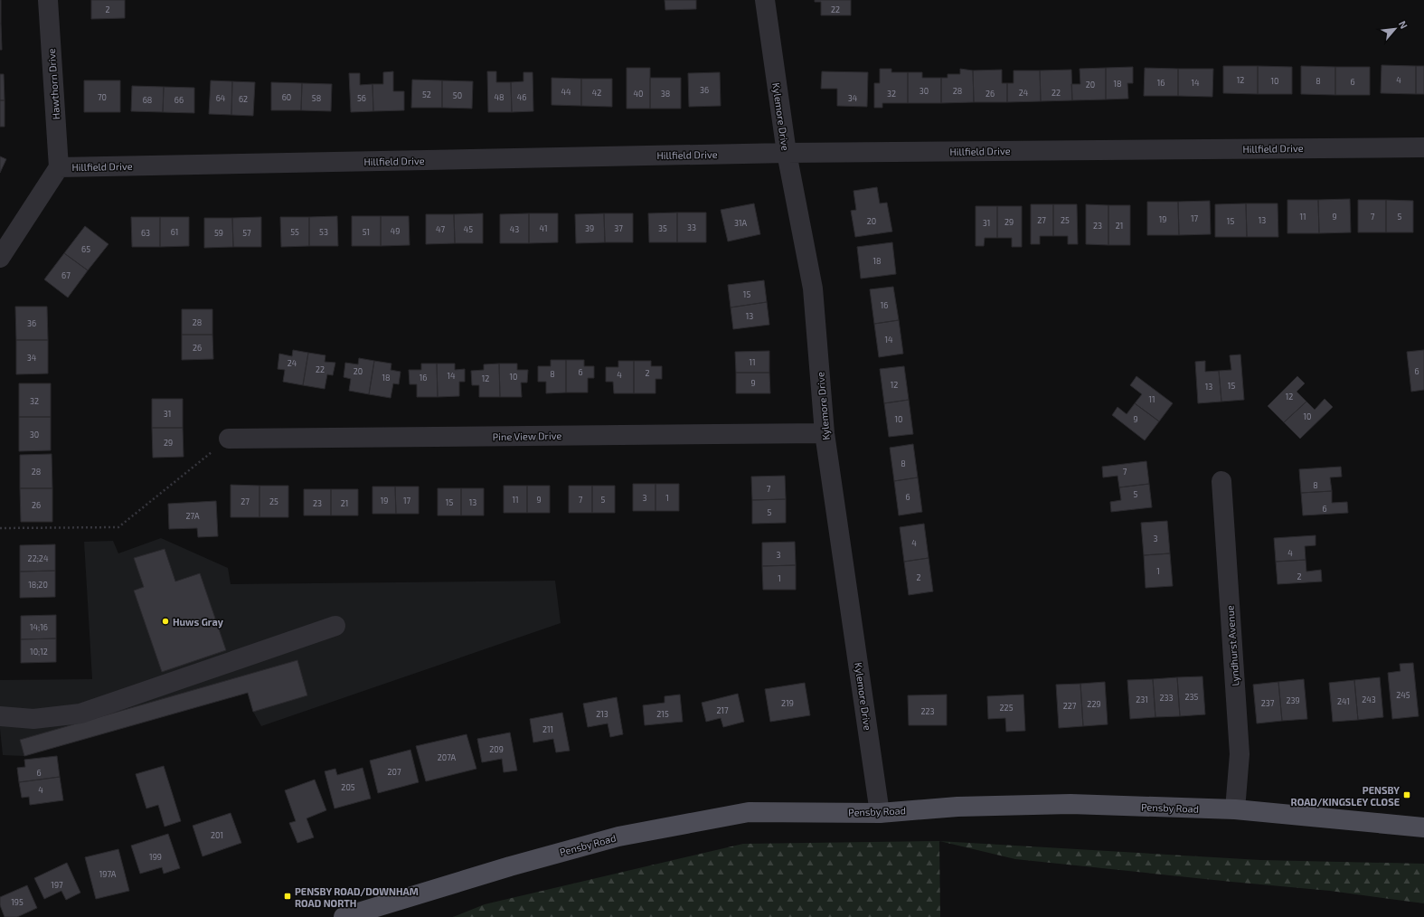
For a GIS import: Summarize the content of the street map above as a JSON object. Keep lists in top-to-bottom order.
{
  "streets": {
    "main road": ["Pensby Road"],
    "street": [
      "Hawthorn Drive",
      "Kylemore Drive",
      "Hillfield Drive",
      "Pine View Drive",
      "Lyndhurst Avenue"
    ]
  },
  "crossings": [
    ["Hawthorn Drive", "Hillfield Drive"],
    ["Kylemore Drive", "Hillfield Drive"],
    ["Kylemore Drive", "Pine View Drive"],
    ["Kylemore Drive", "Pensby Road"],
    ["Lyndhurst Avenue", "Pensby Road"]
  ],
  "places": {
    "other": ["Huws Gray"],
    "transit": ["PENSBY ROAD/KINGSLEY CLOSE", "PENSBY ROAD/DOWNHAM ROAD NORTH"]
  },
  "house_numbers": [
    "2",
    "22",
    "12",
    "4",
    "10",
    "8",
    "6",
    "16",
    "14",
    "18",
    "20",
    "36",
    "30",
    "28",
    "44",
    "42",
    "24",
    "22",
    "40",
    "38",
    "32",
    "26",
    "52",
    "50",
    "70",
    "60",
    "48",
    "46",
    "64",
    "58",
    "56",
    "34",
    "62",
    "68",
    "66",
    "11",
    "9",
    "7",
    "5",
    "17",
    "19",
    "27",
    "25",
    "13",
    "20",
    "15",
    "29",
    "31A",
    "31",
    "23",
    "21",
    "33",
    "41",
    "39",
    "37",
    "35",
    "47",
    "45",
    "43",
    "49",
    "61",
    "55",
    "53",
    "51",
    "63",
    "59",
    "57",
    "65",
    "18",
    "67",
    "15",
    "16",
    "13",
    "28",
    "36",
    "14",
    "26",
    "34",
    "11",
    "24",
    "22",
    "20",
    "6",
    "6",
    "2",
    "8",
    "4",
    "14",
    "10",
    "18",
    "16",
    "12",
    "9",
    "12",
    "15",
    "13",
    "12",
    "11",
    "32",
    "31",
    "10",
    "10",
    "9",
    "30",
    "29",
    "8",
    "28",
    "7",
    "8",
    "7",
    "5",
    "6",
    "3",
    "1",
    "11",
    "9",
    "7",
    "5",
    "19",
    "17",
    "27",
    "25",
    "15",
    "13",
    "23",
    "21",
    "26",
    "6",
    "5",
    "27A",
    "3",
    "4",
    "4",
    "3",
    "22;24",
    "1",
    "2",
    "2",
    "1",
    "18;20",
    "14;16",
    "10;12",
    "245",
    "235",
    "233",
    "231",
    "243",
    "239",
    "241",
    "219",
    "237",
    "229",
    "227",
    "225",
    "217",
    "223",
    "213",
    "215",
    "211",
    "209",
    "207A",
    "207",
    "6",
    "205",
    "4",
    "201",
    "199",
    "197A",
    "197",
    "195"
  ],
  "north": "top right"
}
